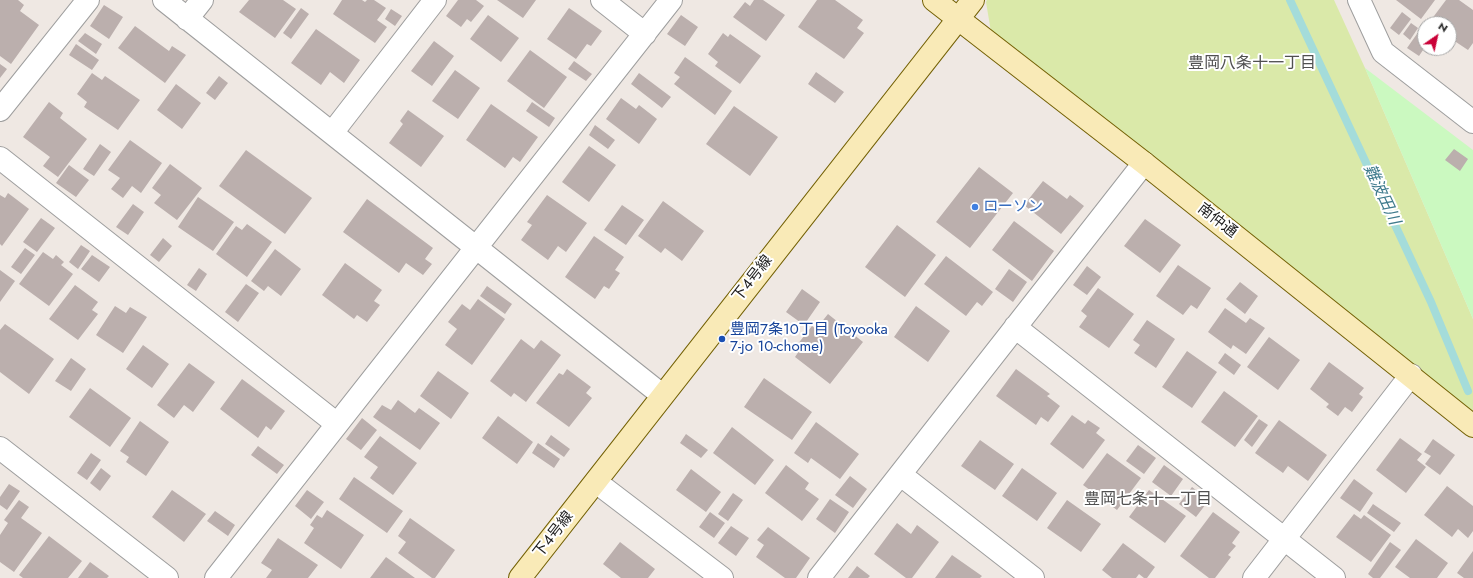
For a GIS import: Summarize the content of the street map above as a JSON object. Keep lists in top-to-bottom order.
{
  "streets": {
    "street": ["南仲通", "下4号線"]
  },
  "crossings": [
    ["南仲通", "下4号線"]
  ],
  "districts": ["豊岡八条十一丁目", "豊岡七条十一丁目"],
  "water": ["難波田川"],
  "places": ["ローソン", "豊岡7条10丁目 (Toyooka 7-jo 10-chome)"],
  "north": "top right"
}
